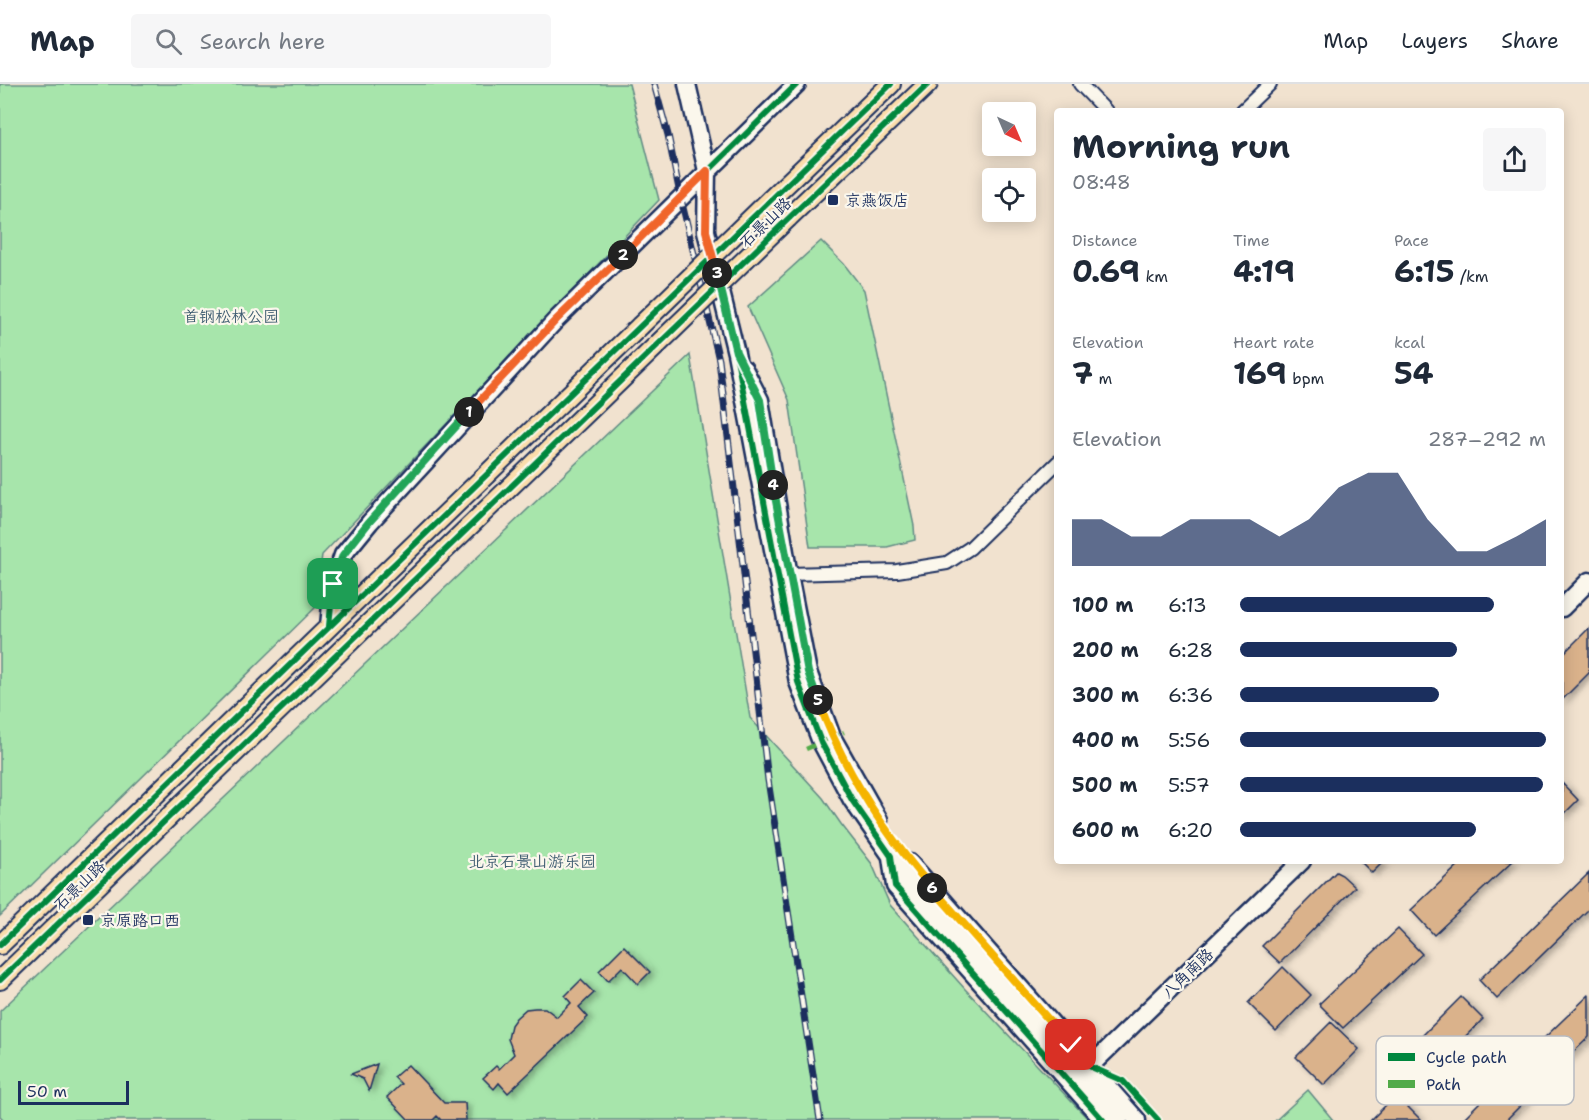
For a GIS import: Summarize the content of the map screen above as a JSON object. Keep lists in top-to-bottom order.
{
  "streets": {
    "main road": ["石景山路"],
    "street": ["八角南路"]
  },
  "parks": ["首钢松林公园", "北京石景山游乐园"],
  "places": {
    "transit": ["京燕饭店", "京原路口西"]
  },
  "legend": ["Cycle path", "Path"],
  "scale_bar": "50 m",
  "north": "bottom right",
  "page": {
    "header": "Map",
    "search": "Search here",
    "nav": ["Map", "Layers", "Share"],
    "heading": ["Morning run", "08:48"],
    "stats": [
      ["Distance", "0.69 km"],
      ["Time", "4:19"],
      ["Pace", "6:15 /km"],
      ["Elevation", "7 m"],
      ["Heart rate", "169 bpm"],
      ["kcal", "54"]
    ],
    "pins": [
      "2",
      "3",
      "1",
      "4",
      "5",
      "6"
    ],
    "chart": ["Elevation", "287–292 m"],
    "list": [
      {
        "name": "100 m",
        "note": "6:13"
      },
      {
        "name": "200 m",
        "note": "6:28"
      },
      {
        "name": "300 m",
        "note": "6:36"
      },
      {
        "name": "400 m",
        "note": "5:56"
      },
      {
        "name": "500 m",
        "note": "5:57"
      },
      {
        "name": "600 m",
        "note": "6:20"
      }
    ],
    "scale": "50 m"
  }
}
